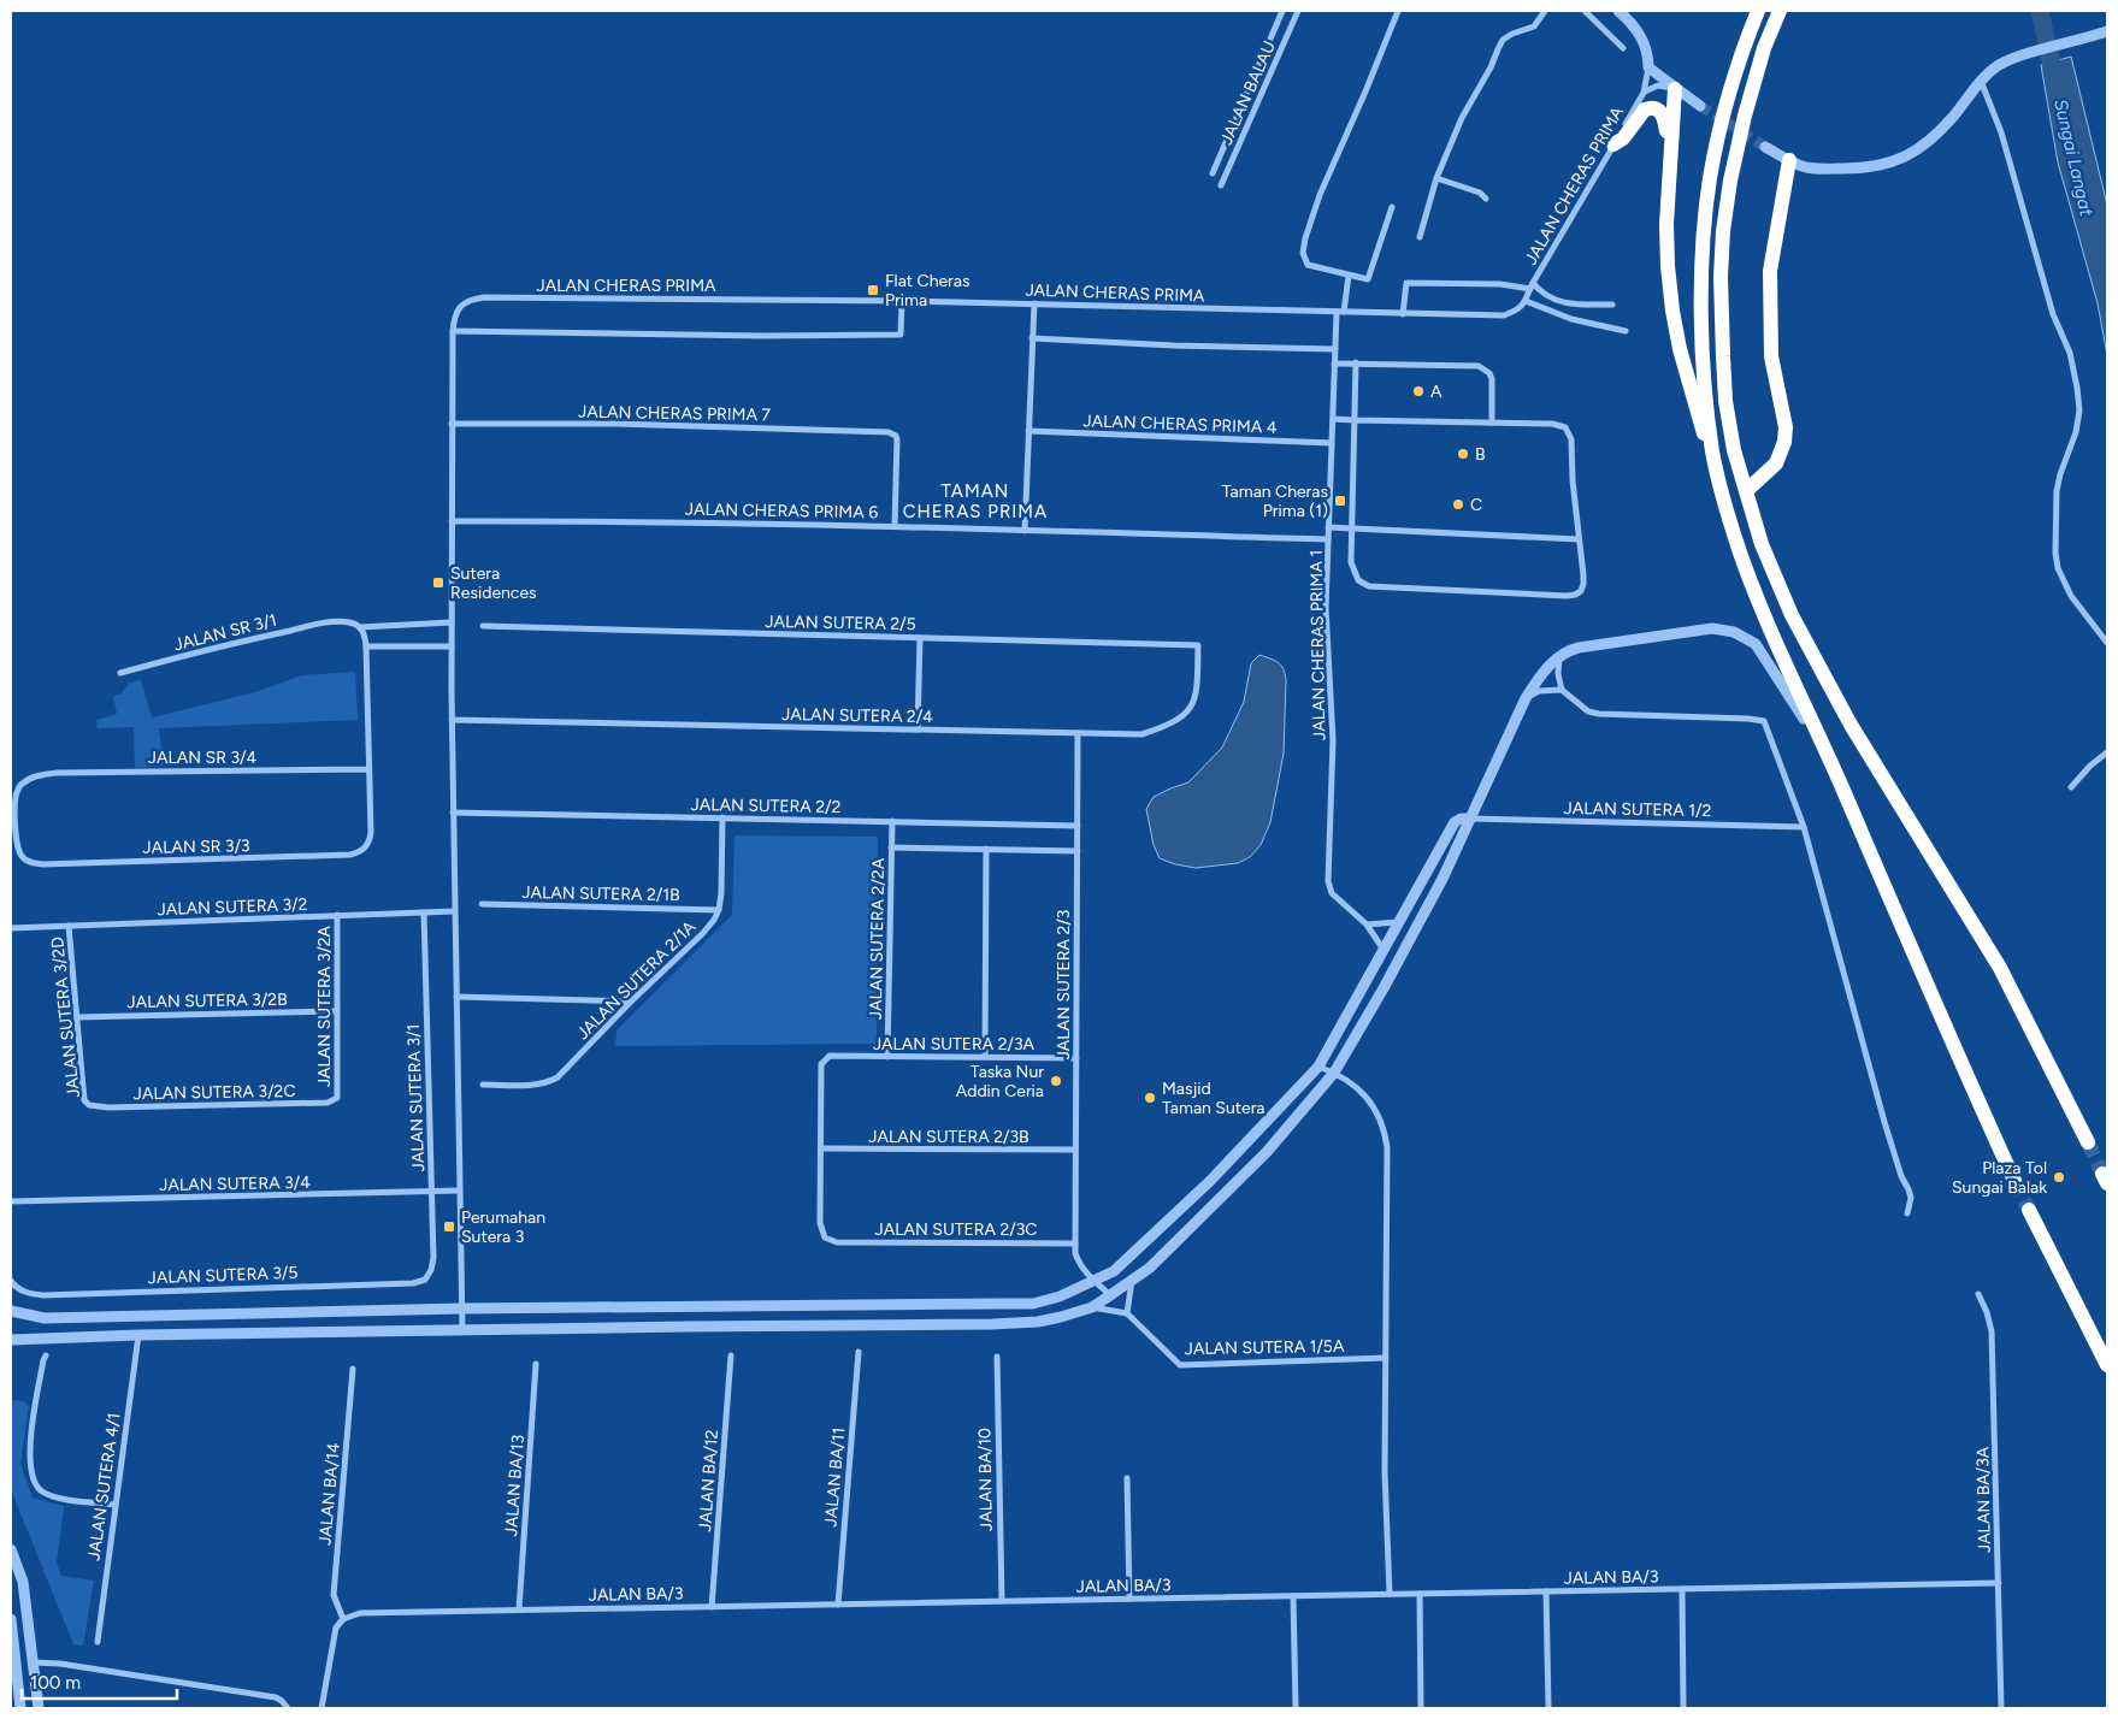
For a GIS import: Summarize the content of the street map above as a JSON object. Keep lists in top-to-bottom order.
{
  "streets": {
    "street": [
      "JALAN BALAU",
      "JALAN CHERAS PRIMA",
      "JALAN CHERAS PRIMA 7",
      "JALAN CHERAS PRIMA 4",
      "JALAN CHERAS PRIMA 6",
      "JALAN SUTERA 2/5",
      "JALAN SR 3/1",
      "JALAN CHERAS PRIMA 1",
      "JALAN SUTERA 2/4",
      "JALAN SR 3/4",
      "JALAN SUTERA 2/2",
      "JALAN SUTERA 1/2",
      "JALAN SR 3/3",
      "JALAN SUTERA 2/1B",
      "JALAN SUTERA 3/2",
      "JALAN SUTERA 2/2A",
      "JALAN SUTERA 2/1A",
      "JALAN SUTERA 2/3",
      "JALAN SUTERA 3/2B",
      "JALAN SUTERA 3/2A",
      "JALAN SUTERA 3/2D",
      "JALAN SUTERA 2/3A",
      "JALAN SUTERA 3/2C",
      "JALAN SUTERA 3/1",
      "JALAN SUTERA 2/3B",
      "JALAN SUTERA 3/4",
      "JALAN SUTERA 2/3C",
      "JALAN SUTERA 3/5",
      "JALAN SUTERA 1/5A",
      "JALAN BA/11",
      "JALAN BA/10",
      "JALAN BA/12",
      "JALAN BA/13",
      "JALAN SUTERA 4/1",
      "JALAN BA/14",
      "JALAN BA/3A",
      "JALAN BA/3"
    ]
  },
  "crossings": [
    ["JALAN CHERAS PRIMA", "JALAN CHERAS PRIMA 1"],
    ["JALAN CHERAS PRIMA 7", "JALAN CHERAS PRIMA 6"],
    ["JALAN CHERAS PRIMA 4", "JALAN CHERAS PRIMA 1"],
    ["JALAN CHERAS PRIMA 6", "JALAN CHERAS PRIMA 1"],
    ["JALAN SUTERA 2/5", "JALAN SUTERA 2/4"],
    ["JALAN SUTERA 2/4", "JALAN SUTERA 2/3"],
    ["JALAN SR 3/4", "JALAN SR 3/3"],
    ["JALAN SUTERA 2/2", "JALAN SUTERA 2/2A"],
    ["JALAN SUTERA 2/2", "JALAN SUTERA 2/3"],
    ["JALAN SUTERA 2/1B", "JALAN SUTERA 2/1A"],
    ["JALAN SUTERA 3/2", "JALAN SUTERA 3/2A"],
    ["JALAN SUTERA 3/2", "JALAN SUTERA 3/2D"],
    ["JALAN SUTERA 3/2", "JALAN SUTERA 3/1"],
    ["JALAN SUTERA 2/2A", "JALAN SUTERA 2/3A"],
    ["JALAN SUTERA 2/3", "JALAN SUTERA 2/3A"],
    ["JALAN SUTERA 2/3", "JALAN SUTERA 2/3B"],
    ["JALAN SUTERA 2/3", "JALAN SUTERA 2/3C"],
    ["JALAN SUTERA 3/2B", "JALAN SUTERA 3/2A"],
    ["JALAN SUTERA 3/2B", "JALAN SUTERA 3/2D"],
    ["JALAN SUTERA 3/2A", "JALAN SUTERA 3/2C"],
    ["JALAN SUTERA 3/2D", "JALAN SUTERA 3/2C"],
    ["JALAN SUTERA 2/3A", "JALAN SUTERA 2/3B"],
    ["JALAN SUTERA 2/3A", "JALAN SUTERA 2/3C"],
    ["JALAN SUTERA 3/1", "JALAN SUTERA 3/4"],
    ["JALAN SUTERA 3/1", "JALAN SUTERA 3/5"],
    ["JALAN SUTERA 2/3B", "JALAN SUTERA 2/3C"],
    ["JALAN BA/11", "JALAN BA/3"],
    ["JALAN BA/10", "JALAN BA/3"],
    ["JALAN BA/12", "JALAN BA/3"],
    ["JALAN BA/13", "JALAN BA/3"],
    ["JALAN BA/14", "JALAN BA/3"],
    ["JALAN BA/3A", "JALAN BA/3"]
  ],
  "districts": ["TAMAN CHERAS PRIMA"],
  "water": ["Sungai Langat"],
  "places": {
    "transit": [
      "Flat Cheras Prima",
      "Taman Cheras Prima (1)",
      "Sutera Residences",
      "Perumahan Sutera 3"
    ],
    "other": [
      "A",
      "B",
      "C",
      "Taska Nur Addin Ceria",
      "Masjid Taman Sutera",
      "Plaza Tol Sungai Balak"
    ]
  },
  "scale_bar": "100 m"
}
